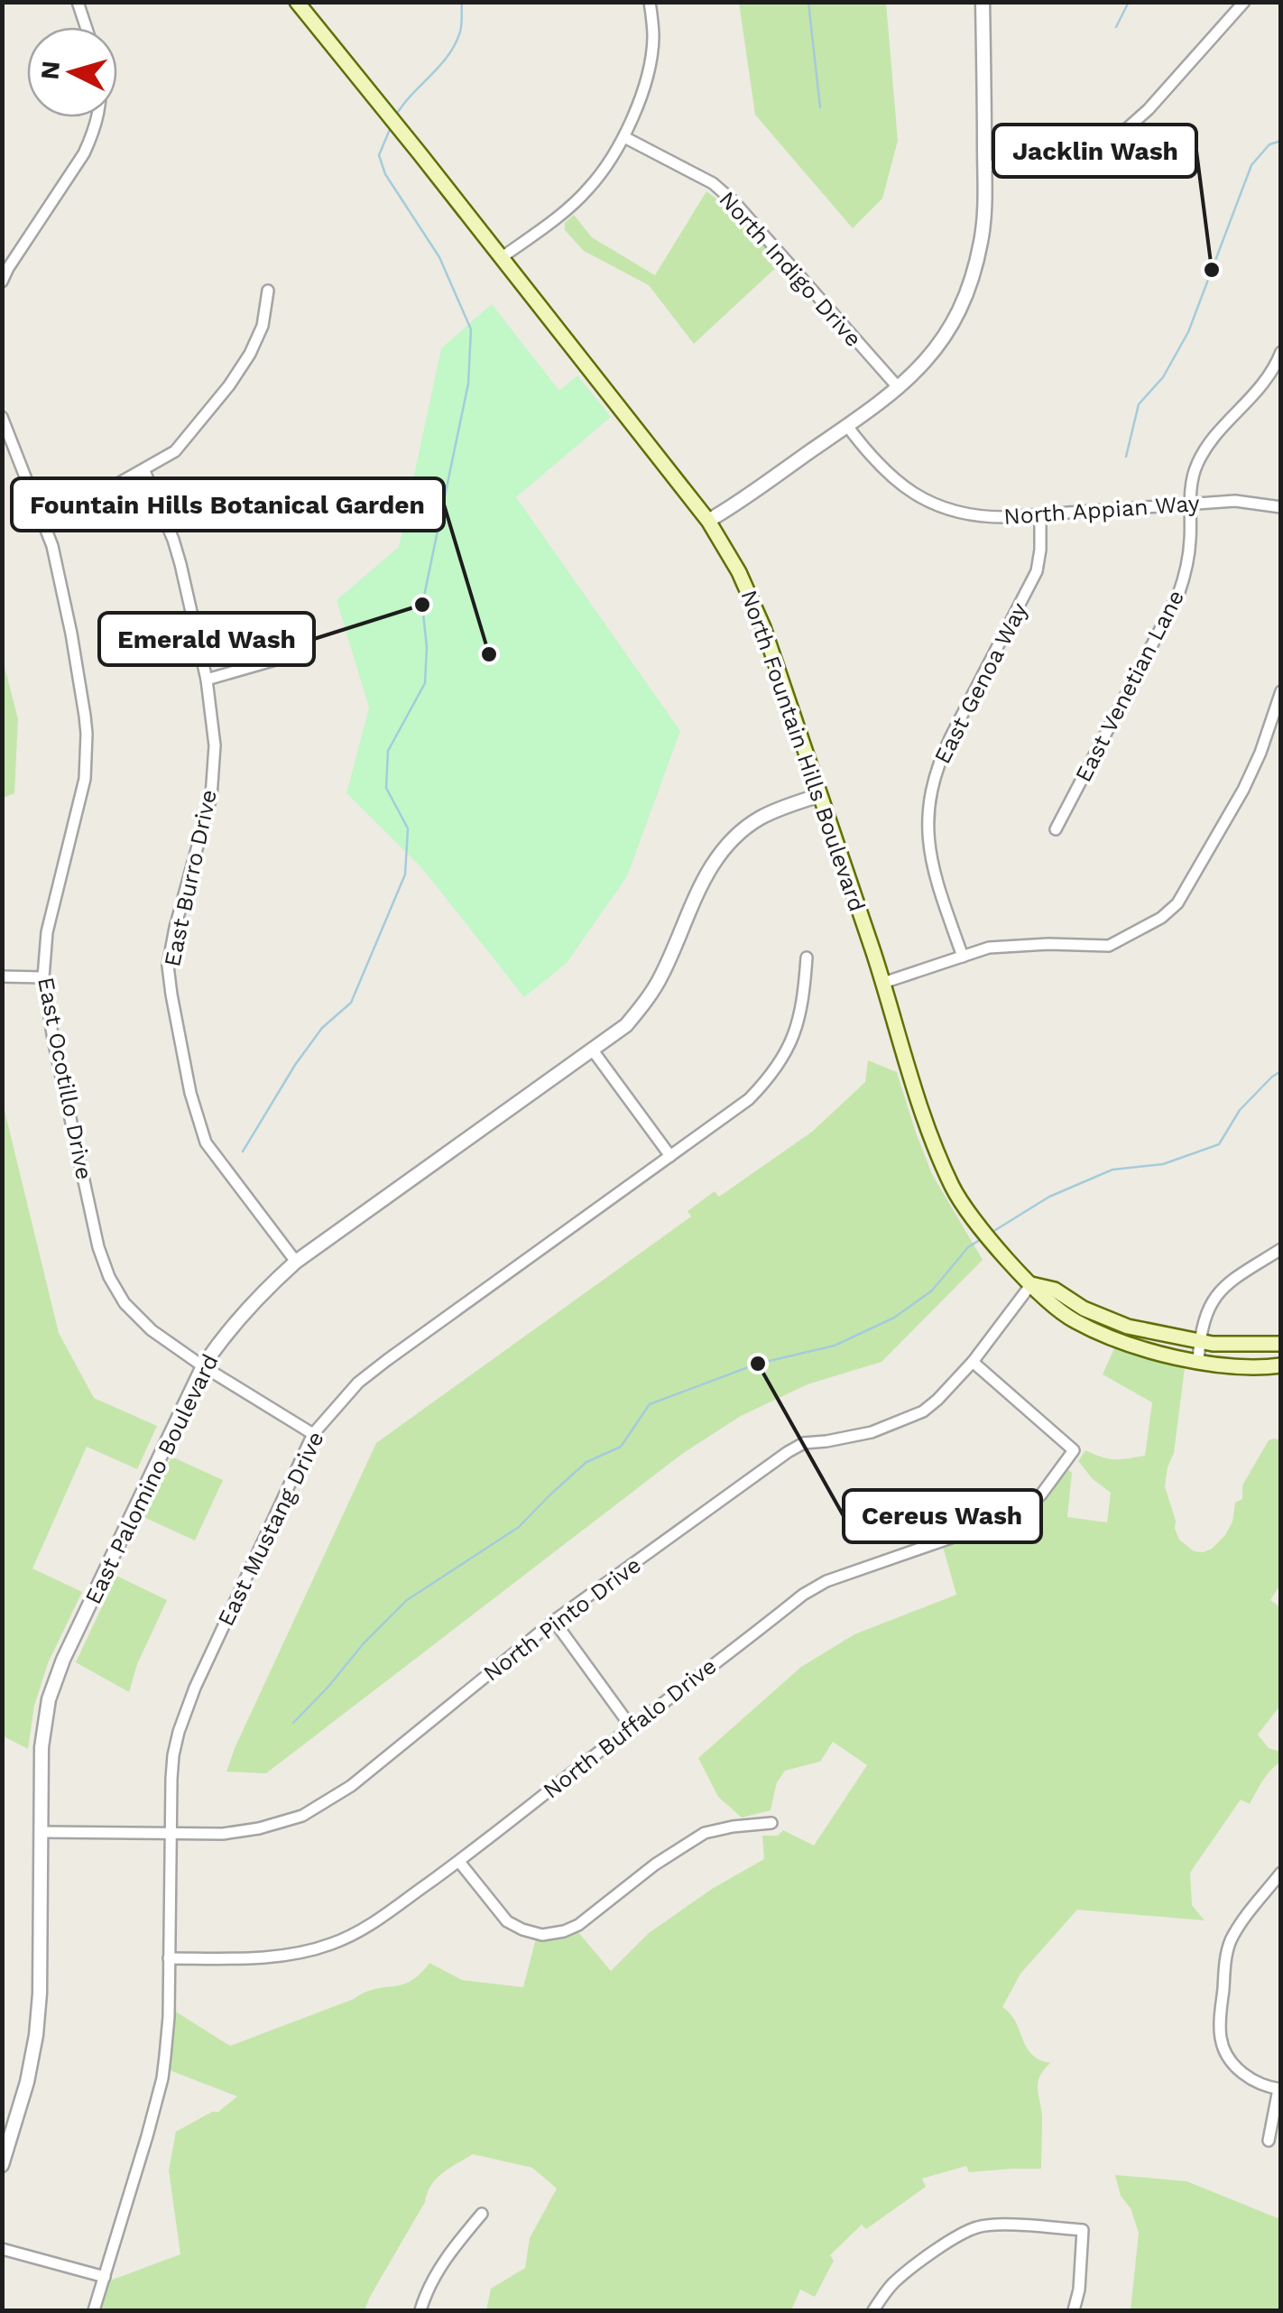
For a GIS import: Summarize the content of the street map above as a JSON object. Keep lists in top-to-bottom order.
{
  "streets": {
    "main road": ["North Fountain Hills Boulevard"],
    "street": [
      "North Indigo Drive",
      "North Appian Way",
      "East Genoa Way",
      "East Venetian Lane",
      "East Burro Drive",
      "East Ocotillo Drive",
      "East Palomino Boulevard",
      "East Mustang Drive",
      "North Pinto Drive",
      "North Buffalo Drive"
    ]
  },
  "crossings": [
    ["North Appian Way", "East Genoa Way"],
    ["North Appian Way", "East Venetian Lane"],
    ["North Fountain Hills Boulevard", "East Palomino Boulevard"],
    ["North Fountain Hills Boulevard", "North Pinto Drive"],
    ["East Burro Drive", "East Palomino Boulevard"],
    ["East Ocotillo Drive", "East Palomino Boulevard"],
    ["East Ocotillo Drive", "East Mustang Drive"],
    ["East Palomino Boulevard", "North Pinto Drive"],
    ["East Mustang Drive", "North Pinto Drive"],
    ["East Mustang Drive", "North Buffalo Drive"],
    ["North Pinto Drive", "North Buffalo Drive"]
  ],
  "places": [
    "Jacklin Wash",
    "Emerald Wash",
    "Fountain Hills Botanical Garden",
    "Cereus Wash"
  ],
  "north": "left"
}
